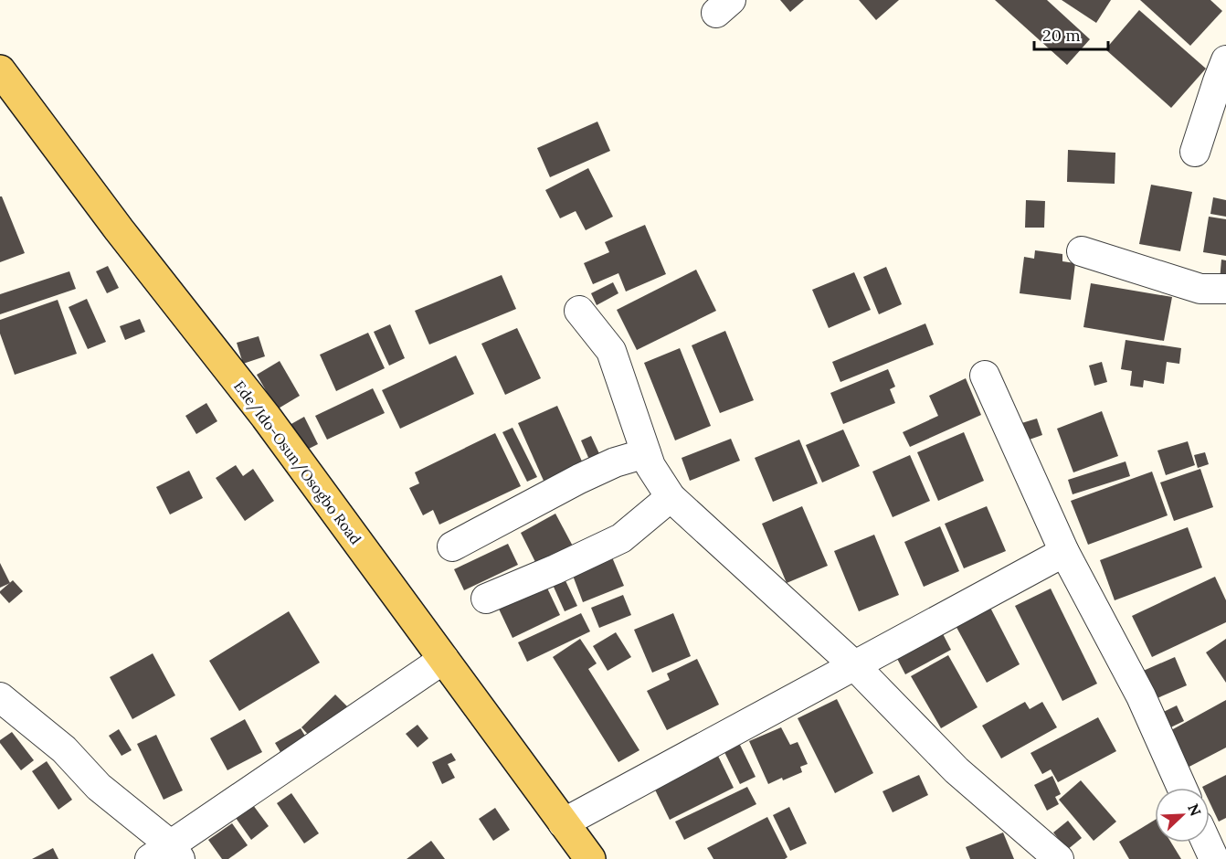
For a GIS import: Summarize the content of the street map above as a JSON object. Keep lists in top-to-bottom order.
{
  "streets": {
    "main road": ["Ede/Ido-Osun/Osogbo Road"]
  },
  "scale_bar": "20 m",
  "north": "top right"
}
